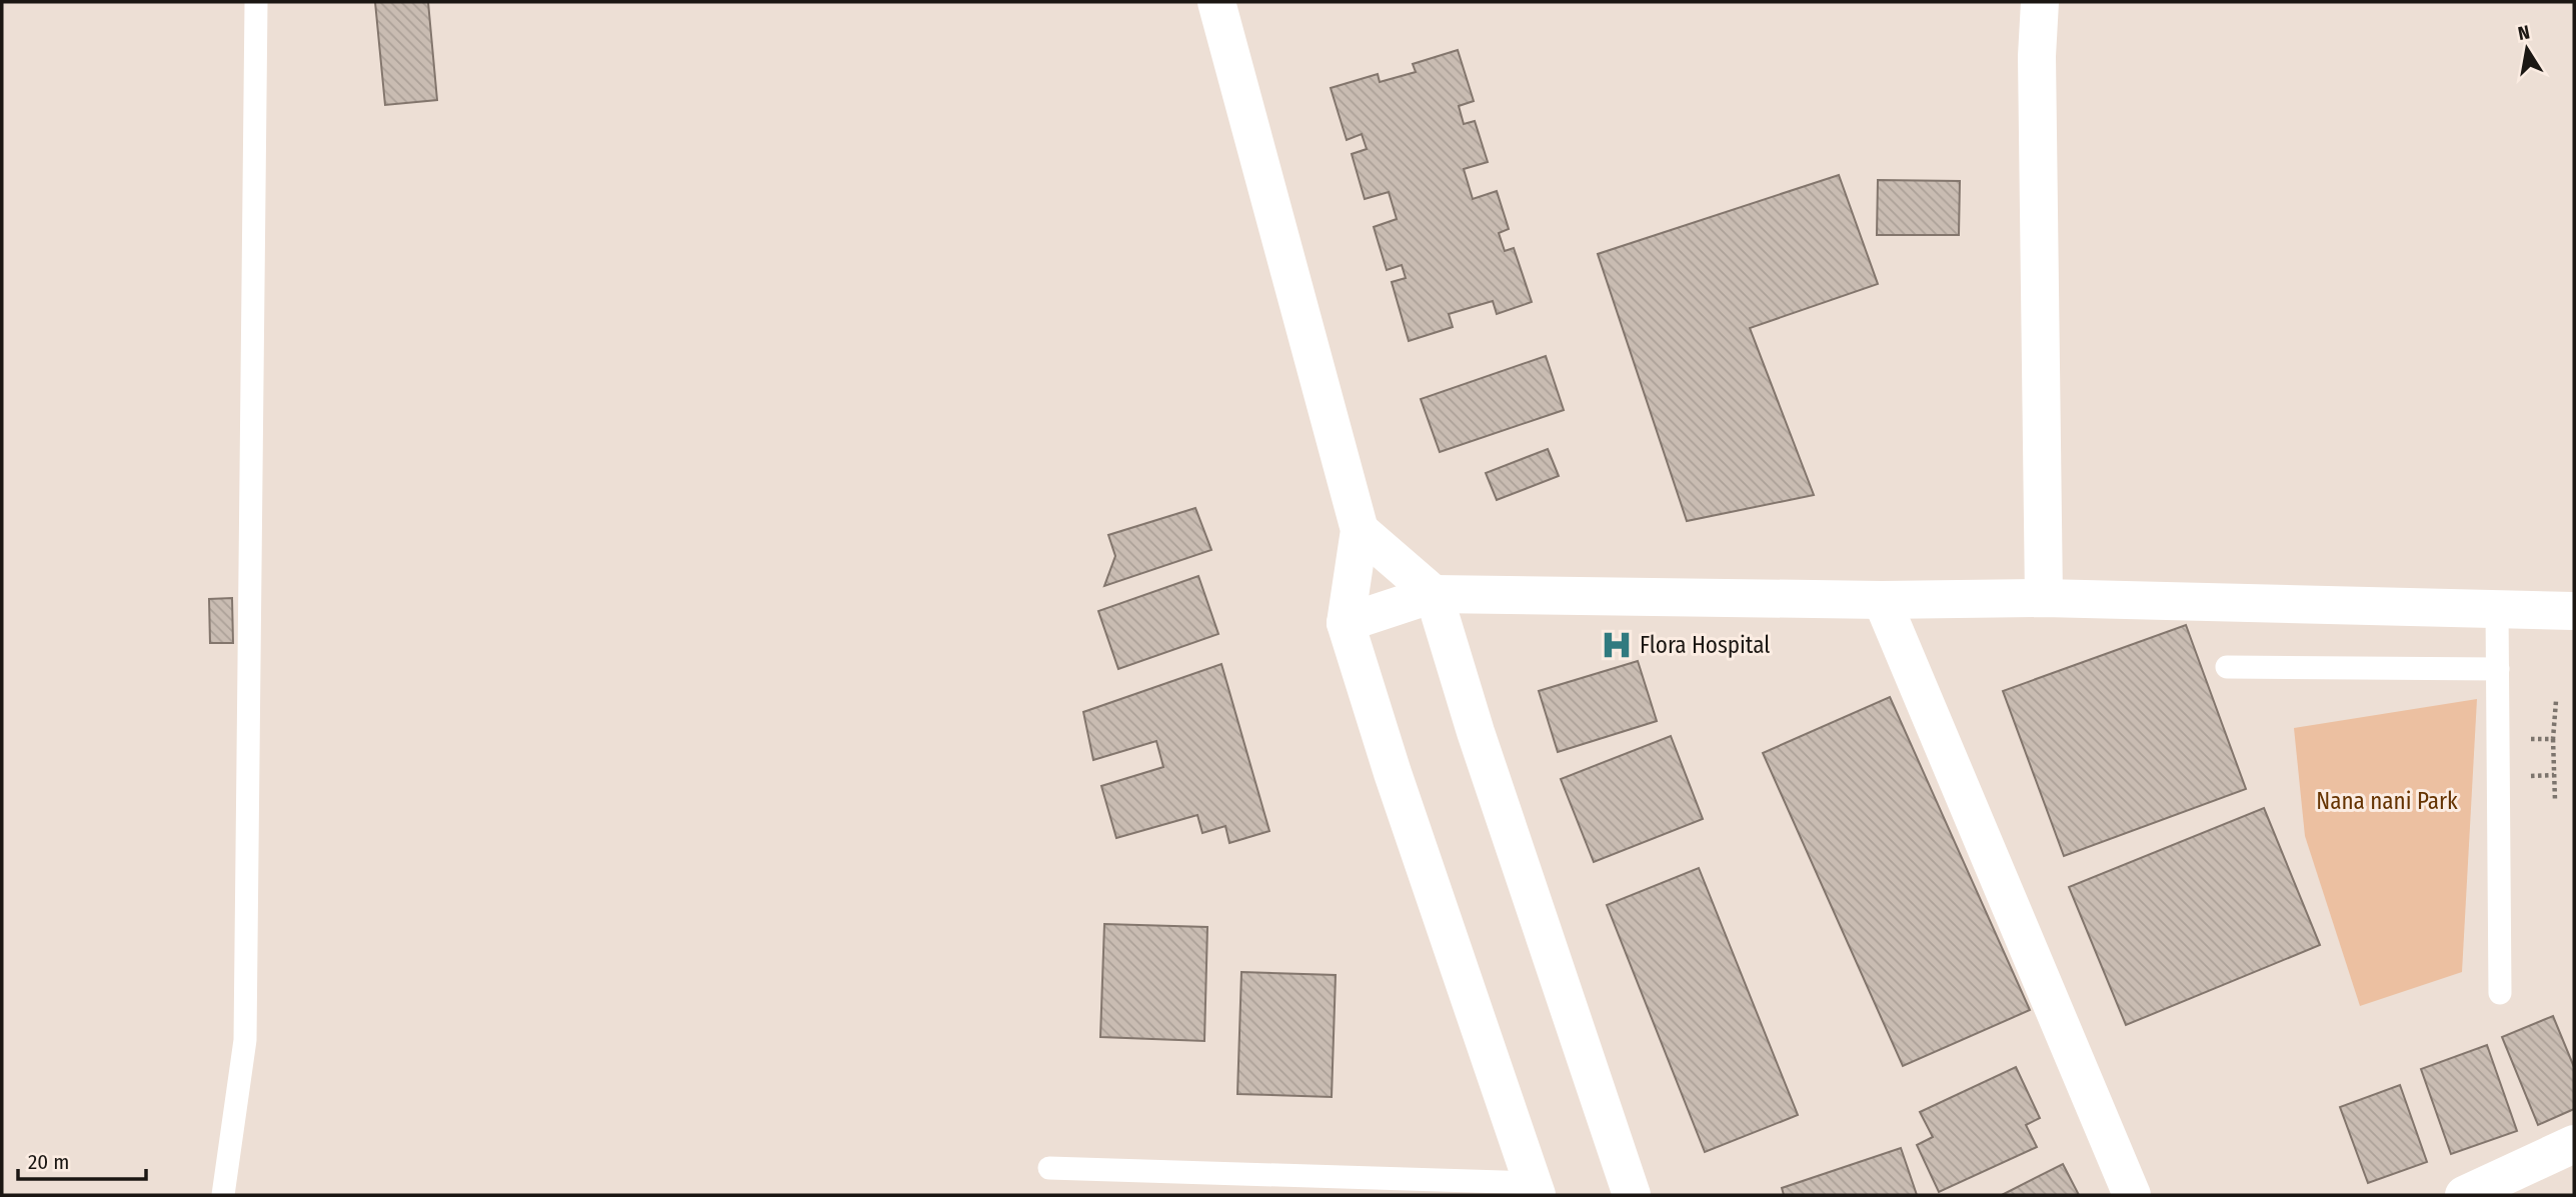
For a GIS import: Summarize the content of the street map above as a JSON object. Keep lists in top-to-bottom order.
{
  "parks": ["Nana nani Park"],
  "places": {
    "hospital": ["Flora Hospital"]
  },
  "scale_bar": "20 m",
  "north": "top"
}
